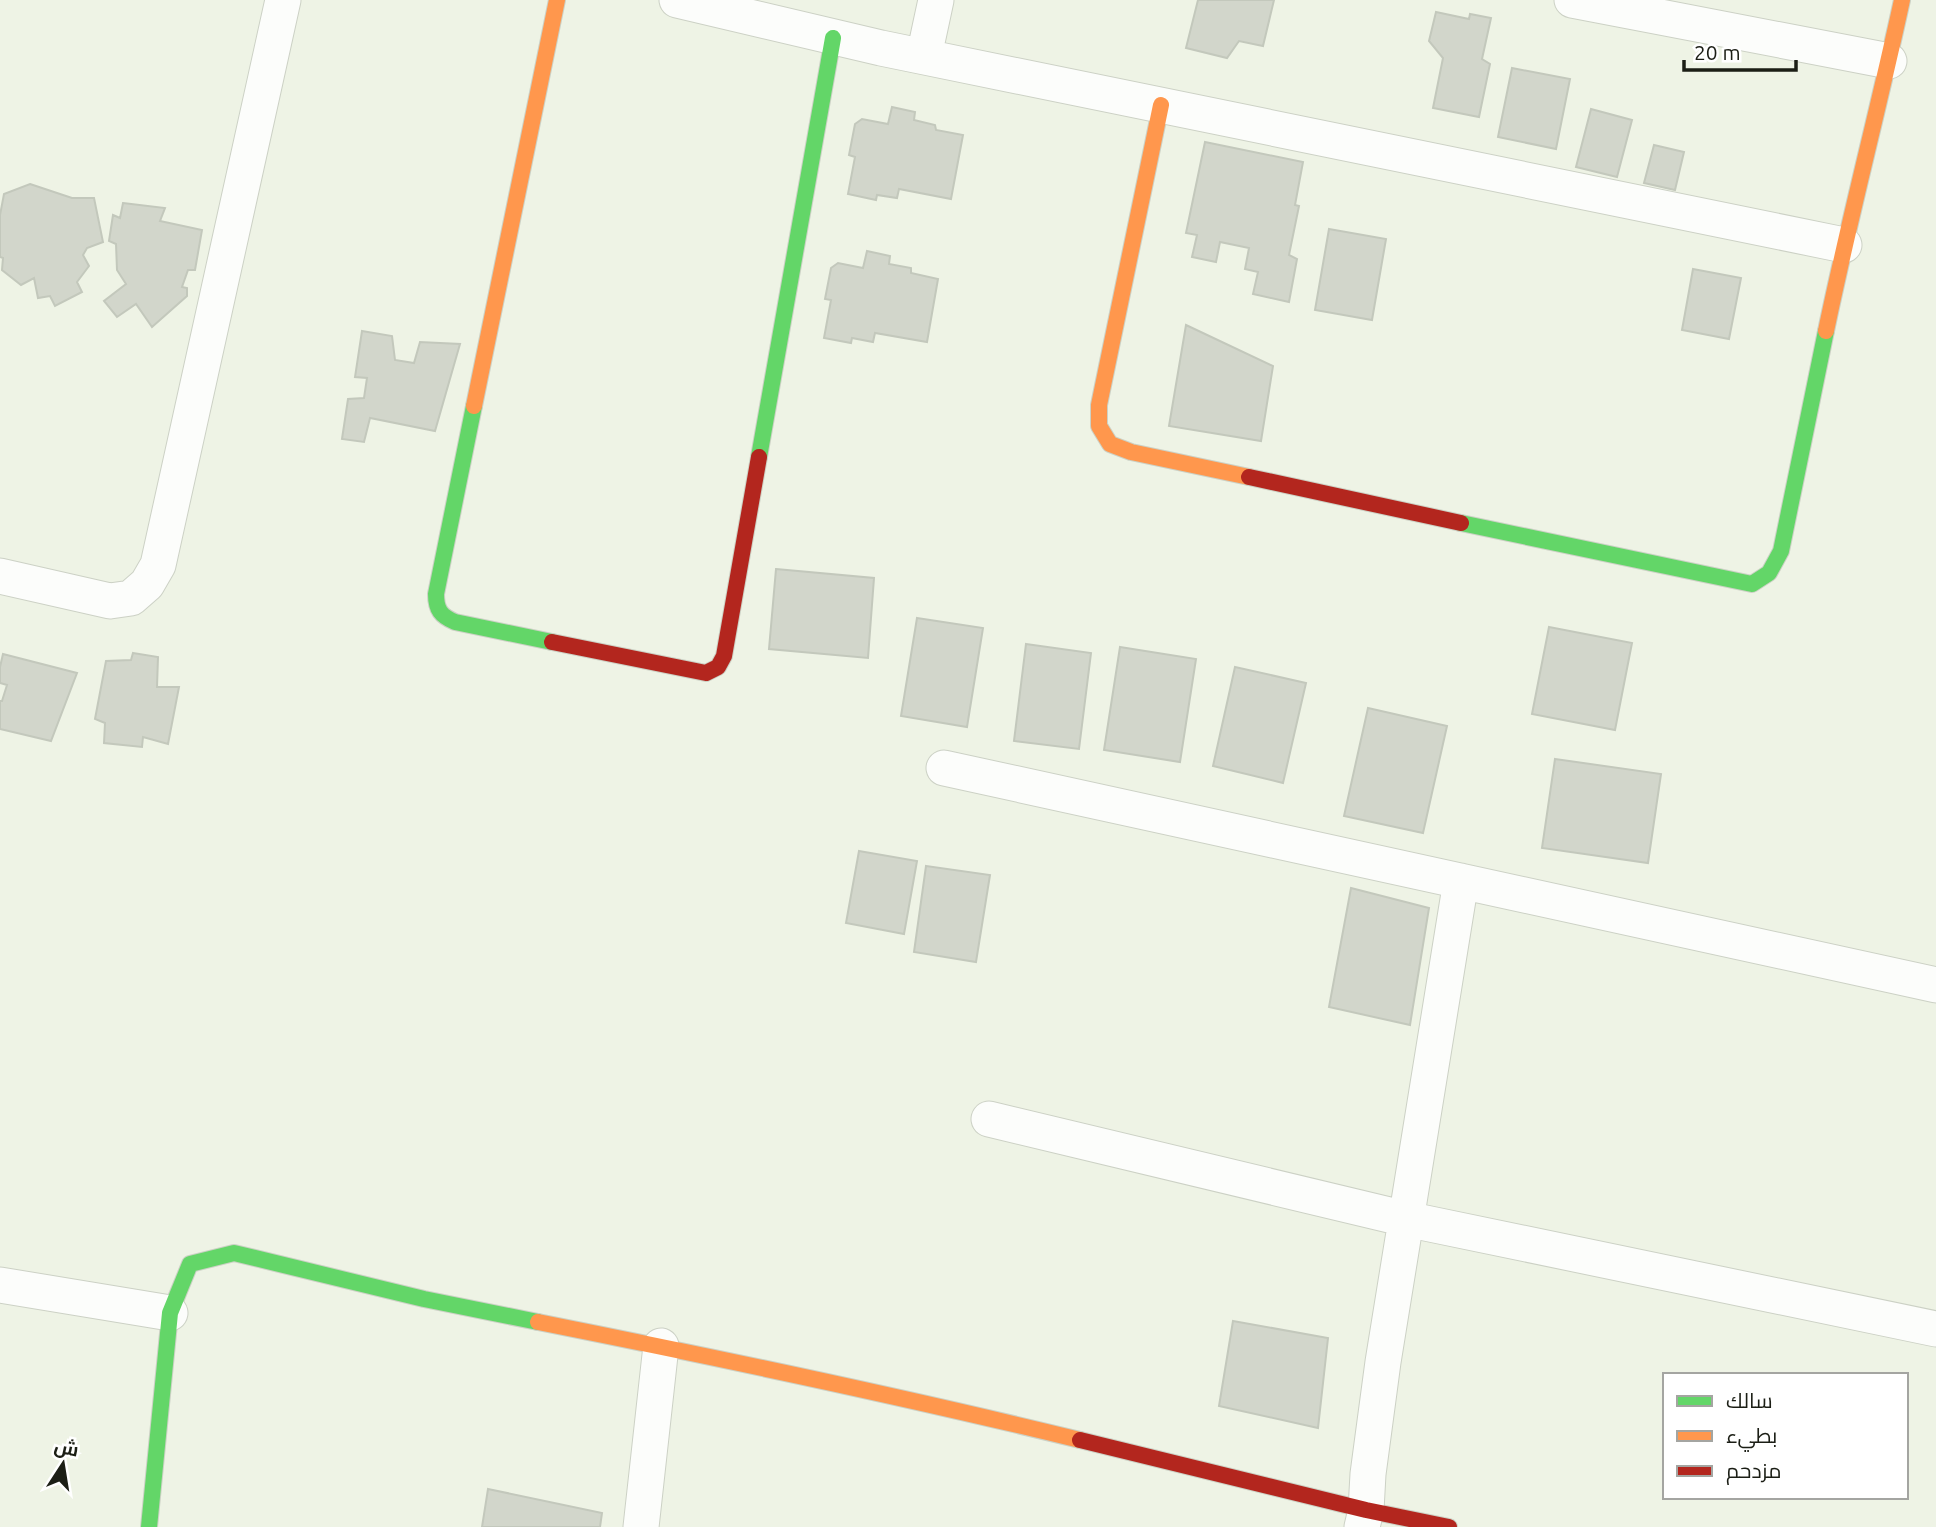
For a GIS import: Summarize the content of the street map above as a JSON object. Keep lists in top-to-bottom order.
{
  "legend": ["سالك", "بطيء", "مزدحم"],
  "scale_bar": "20 m",
  "north": "top"
}
